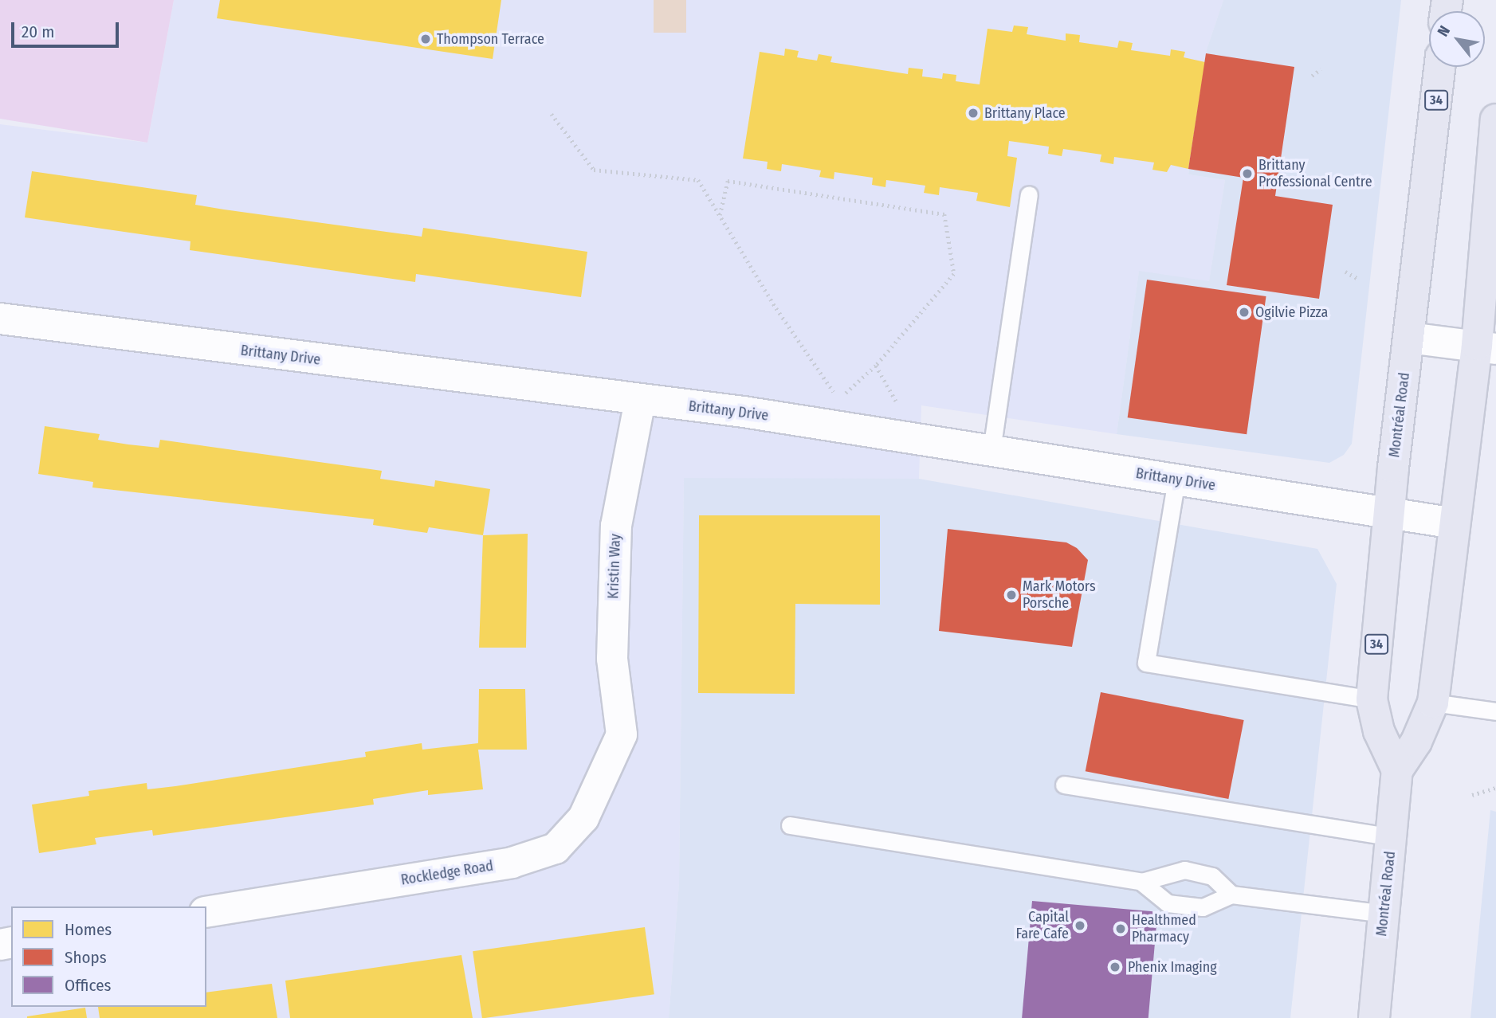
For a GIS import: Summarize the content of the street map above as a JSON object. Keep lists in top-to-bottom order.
{
  "streets": {
    "main road": ["34", "Montréal Road"],
    "street": ["Brittany Drive", "Kristin Way", "Rockledge Road"]
  },
  "crossings": [
    ["Brittany Drive", "Montréal Road"],
    ["Brittany Drive", "Kristin Way"],
    ["Kristin Way", "Rockledge Road"]
  ],
  "places": [
    "Thompson Terrace",
    "Brittany Place",
    "Brittany Professional Centre",
    "Ogilvie Pizza",
    "Mark Motors Porsche",
    "Capital Fare Cafe",
    "Healthmed Pharmacy",
    "Phenix Imaging"
  ],
  "legend": ["Homes", "Shops", "Offices"],
  "scale_bar": "20 m",
  "north": "top left"
}
